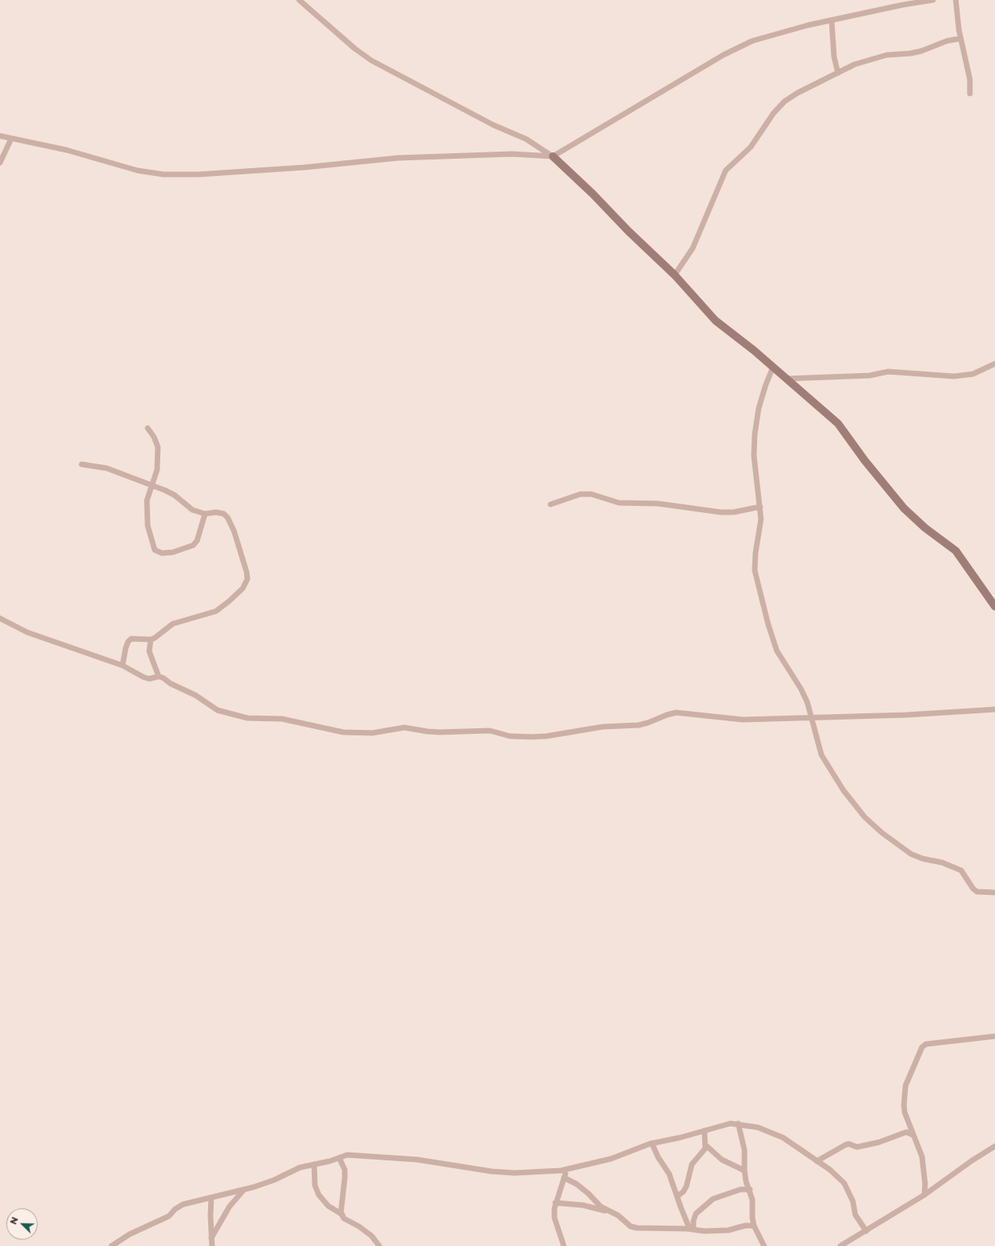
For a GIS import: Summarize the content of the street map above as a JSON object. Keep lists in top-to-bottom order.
{
  "north": "top left"
}
